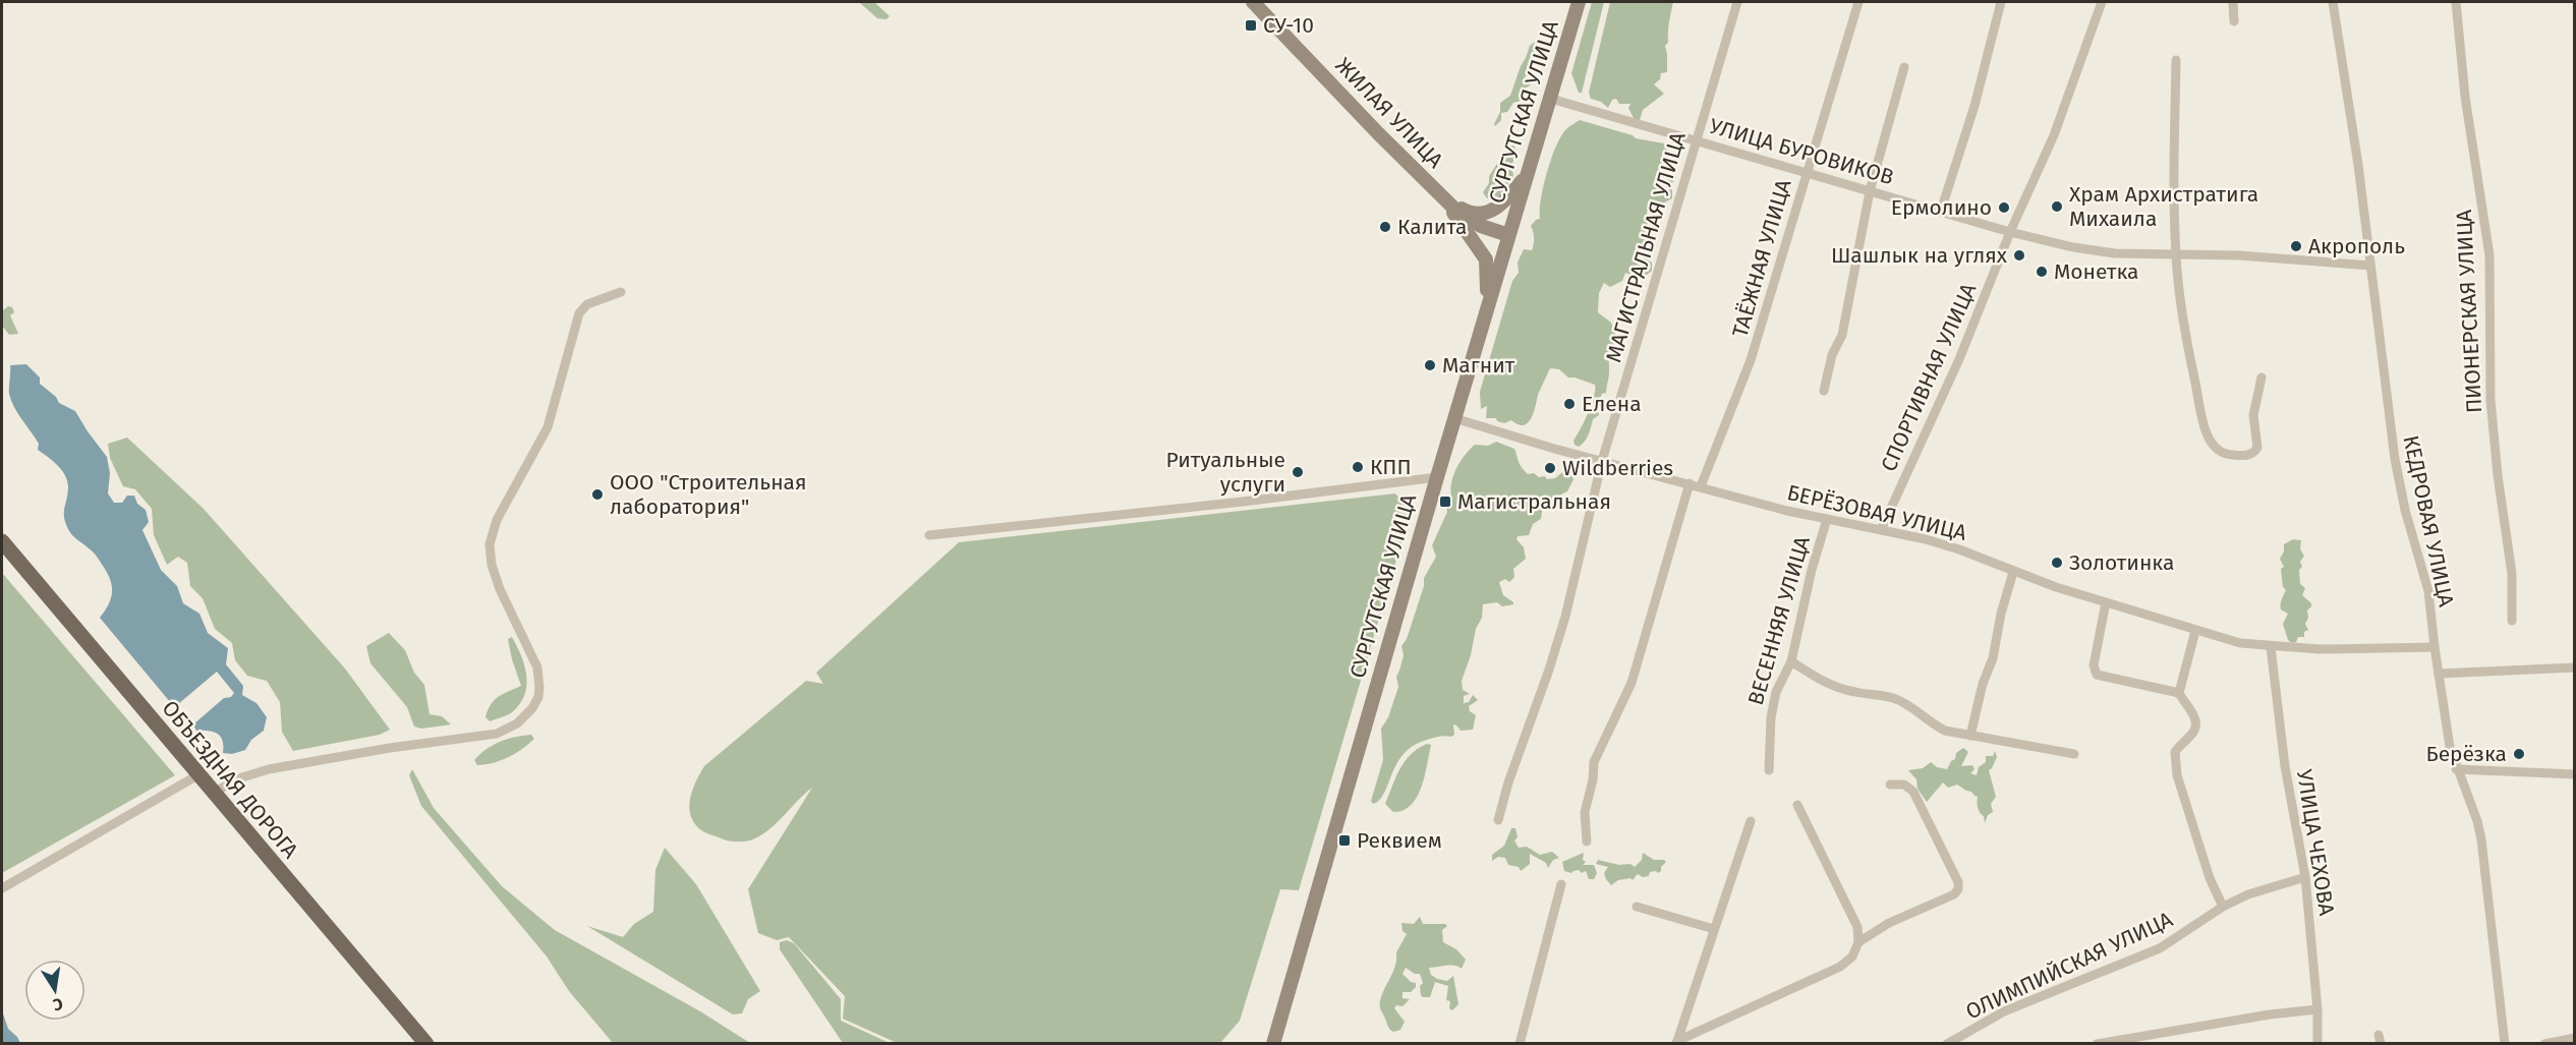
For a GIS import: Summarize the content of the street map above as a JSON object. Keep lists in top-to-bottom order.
{
  "streets": {
    "main road": ["СУРГУТСКАЯ УЛИЦА", "ЖИЛАЯ УЛИЦА", "ОБЪЕЗДНАЯ ДОРОГА"],
    "street": [
      "УЛИЦА БУРОВИКОВ",
      "МАГИСТРАЛЬНАЯ УЛИЦА",
      "ТАЁЖНАЯ УЛИЦА",
      "ПИОНЕРСКАЯ УЛИЦА",
      "СПОРТИВНАЯ УЛИЦА",
      "БЕРЁЗОВАЯ УЛИЦА",
      "КЕДРОВАЯ УЛИЦА",
      "ВЕСЕННЯЯ УЛИЦА",
      "УЛИЦА ЧЕХОВА",
      "ОЛИМПИЙСКАЯ УЛИЦА"
    ]
  },
  "crossings": [
    ["СУРГУТСКАЯ УЛИЦА", "ЖИЛАЯ УЛИЦА"],
    ["СУРГУТСКАЯ УЛИЦА", "УЛИЦА БУРОВИКОВ"],
    ["СУРГУТСКАЯ УЛИЦА", "БЕРЁЗОВАЯ УЛИЦА"],
    ["УЛИЦА БУРОВИКОВ", "МАГИСТРАЛЬНАЯ УЛИЦА"],
    ["УЛИЦА БУРОВИКОВ", "ТАЁЖНАЯ УЛИЦА"],
    ["УЛИЦА БУРОВИКОВ", "СПОРТИВНАЯ УЛИЦА"],
    ["УЛИЦА БУРОВИКОВ", "КЕДРОВАЯ УЛИЦА"],
    ["МАГИСТРАЛЬНАЯ УЛИЦА", "БЕРЁЗОВАЯ УЛИЦА"],
    ["ТАЁЖНАЯ УЛИЦА", "БЕРЁЗОВАЯ УЛИЦА"],
    ["СПОРТИВНАЯ УЛИЦА", "БЕРЁЗОВАЯ УЛИЦА"],
    ["БЕРЁЗОВАЯ УЛИЦА", "КЕДРОВАЯ УЛИЦА"],
    ["БЕРЁЗОВАЯ УЛИЦА", "ВЕСЕННЯЯ УЛИЦА"],
    ["БЕРЁЗОВАЯ УЛИЦА", "УЛИЦА ЧЕХОВА"],
    ["УЛИЦА ЧЕХОВА", "ОЛИМПИЙСКАЯ УЛИЦА"]
  ],
  "places": {
    "transit": ["СУ-10", "Магистральная", "Реквием"],
    "other": [
      "Храм Архистратига Михаила",
      "Ермолино",
      "Калита",
      "Акрополь",
      "Шашлык на углях",
      "Монетка",
      "Магнит",
      "Елена",
      "КПП",
      "Wildberries",
      "Ритуальные услуги",
      "ООО \"Строительная лаборатория\"",
      "Золотинка",
      "Берёзка"
    ]
  },
  "north": "bottom"
}
